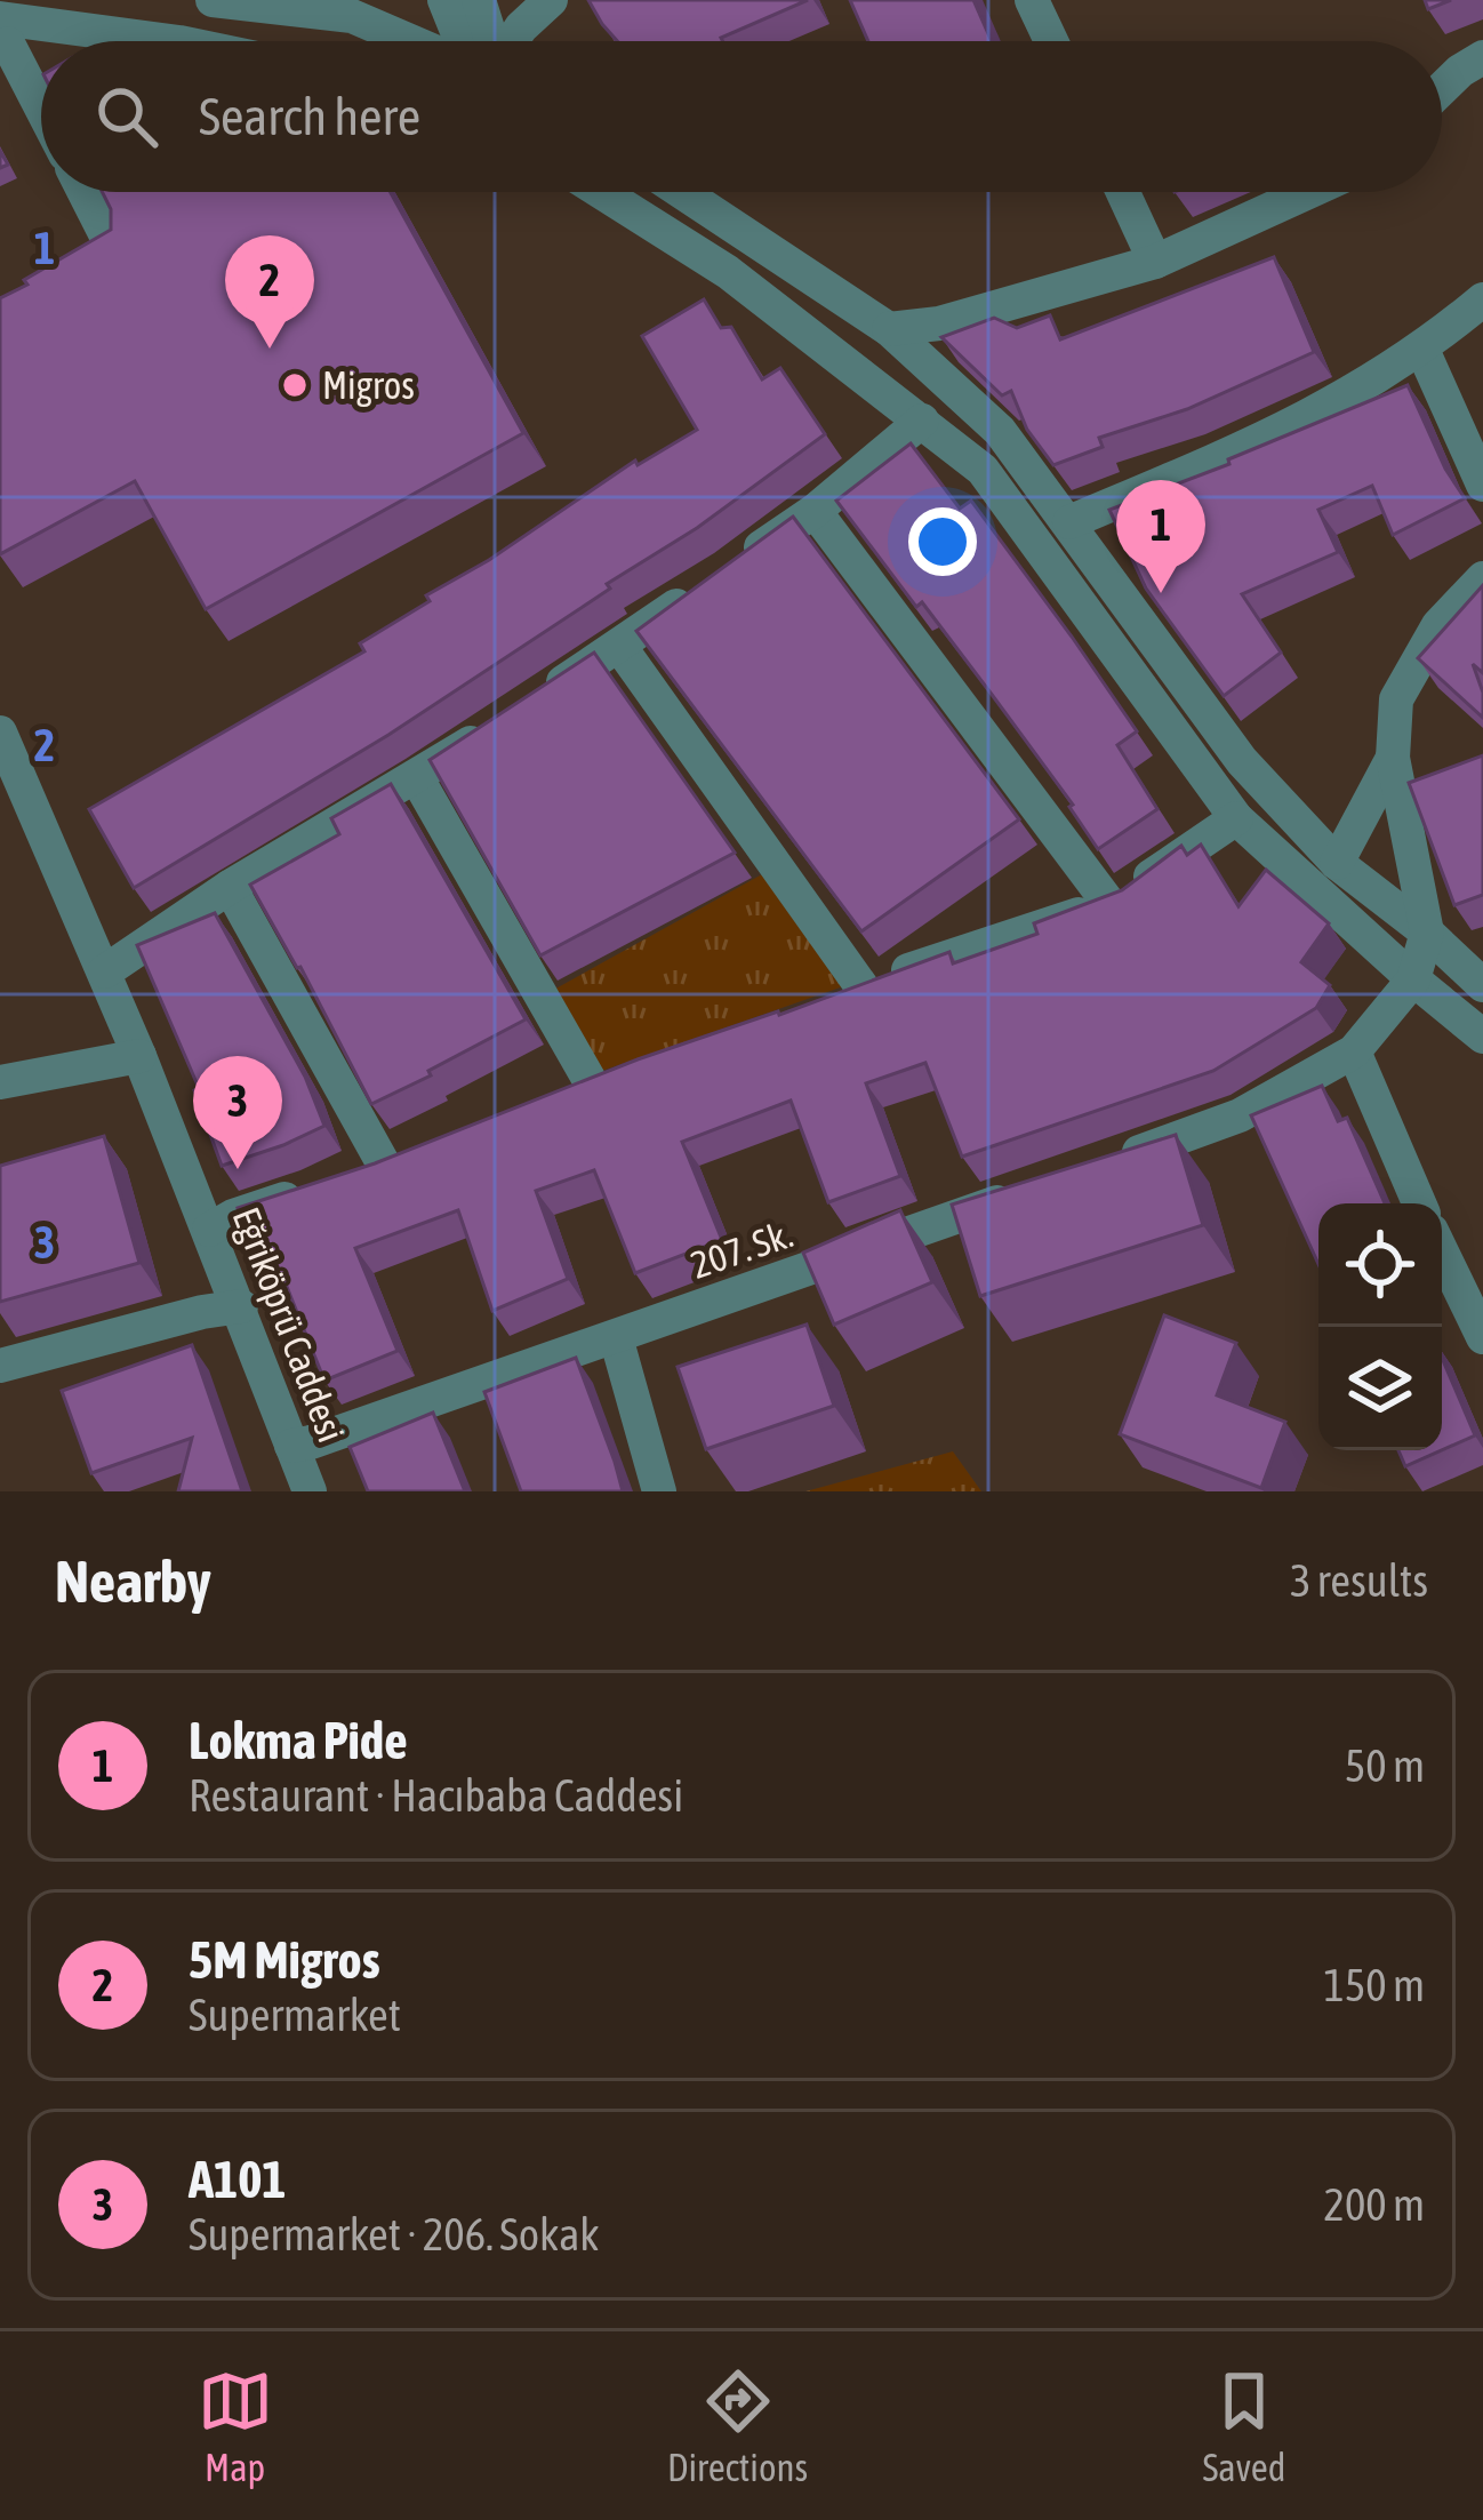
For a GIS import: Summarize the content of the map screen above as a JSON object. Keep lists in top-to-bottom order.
{
  "streets": {
    "street": ["207. Sk.", "Eğriköprü Caddesi"]
  },
  "crossings": [
    ["207. Sk.", "Eğriköprü Caddesi"]
  ],
  "places": ["Migros"],
  "page": {
    "search": "Search here",
    "pins": ["2", "1", "3"],
    "heading": ["Nearby", "3 results"],
    "list": [
      {
        "mark": "1",
        "name": "Lokma Pide",
        "note": "Restaurant · Hacıbaba Caddesi",
        "value": "50 m"
      },
      {
        "mark": "2",
        "name": "5M Migros",
        "note": "Supermarket",
        "value": "150 m"
      },
      {
        "mark": "3",
        "name": "A101",
        "note": "Supermarket · 206. Sokak",
        "value": "200 m"
      }
    ],
    "nav": ["Map", "Directions", "Saved"]
  },
  "grid": {
    "rows": ["1", "2", "3"]
  }
}
